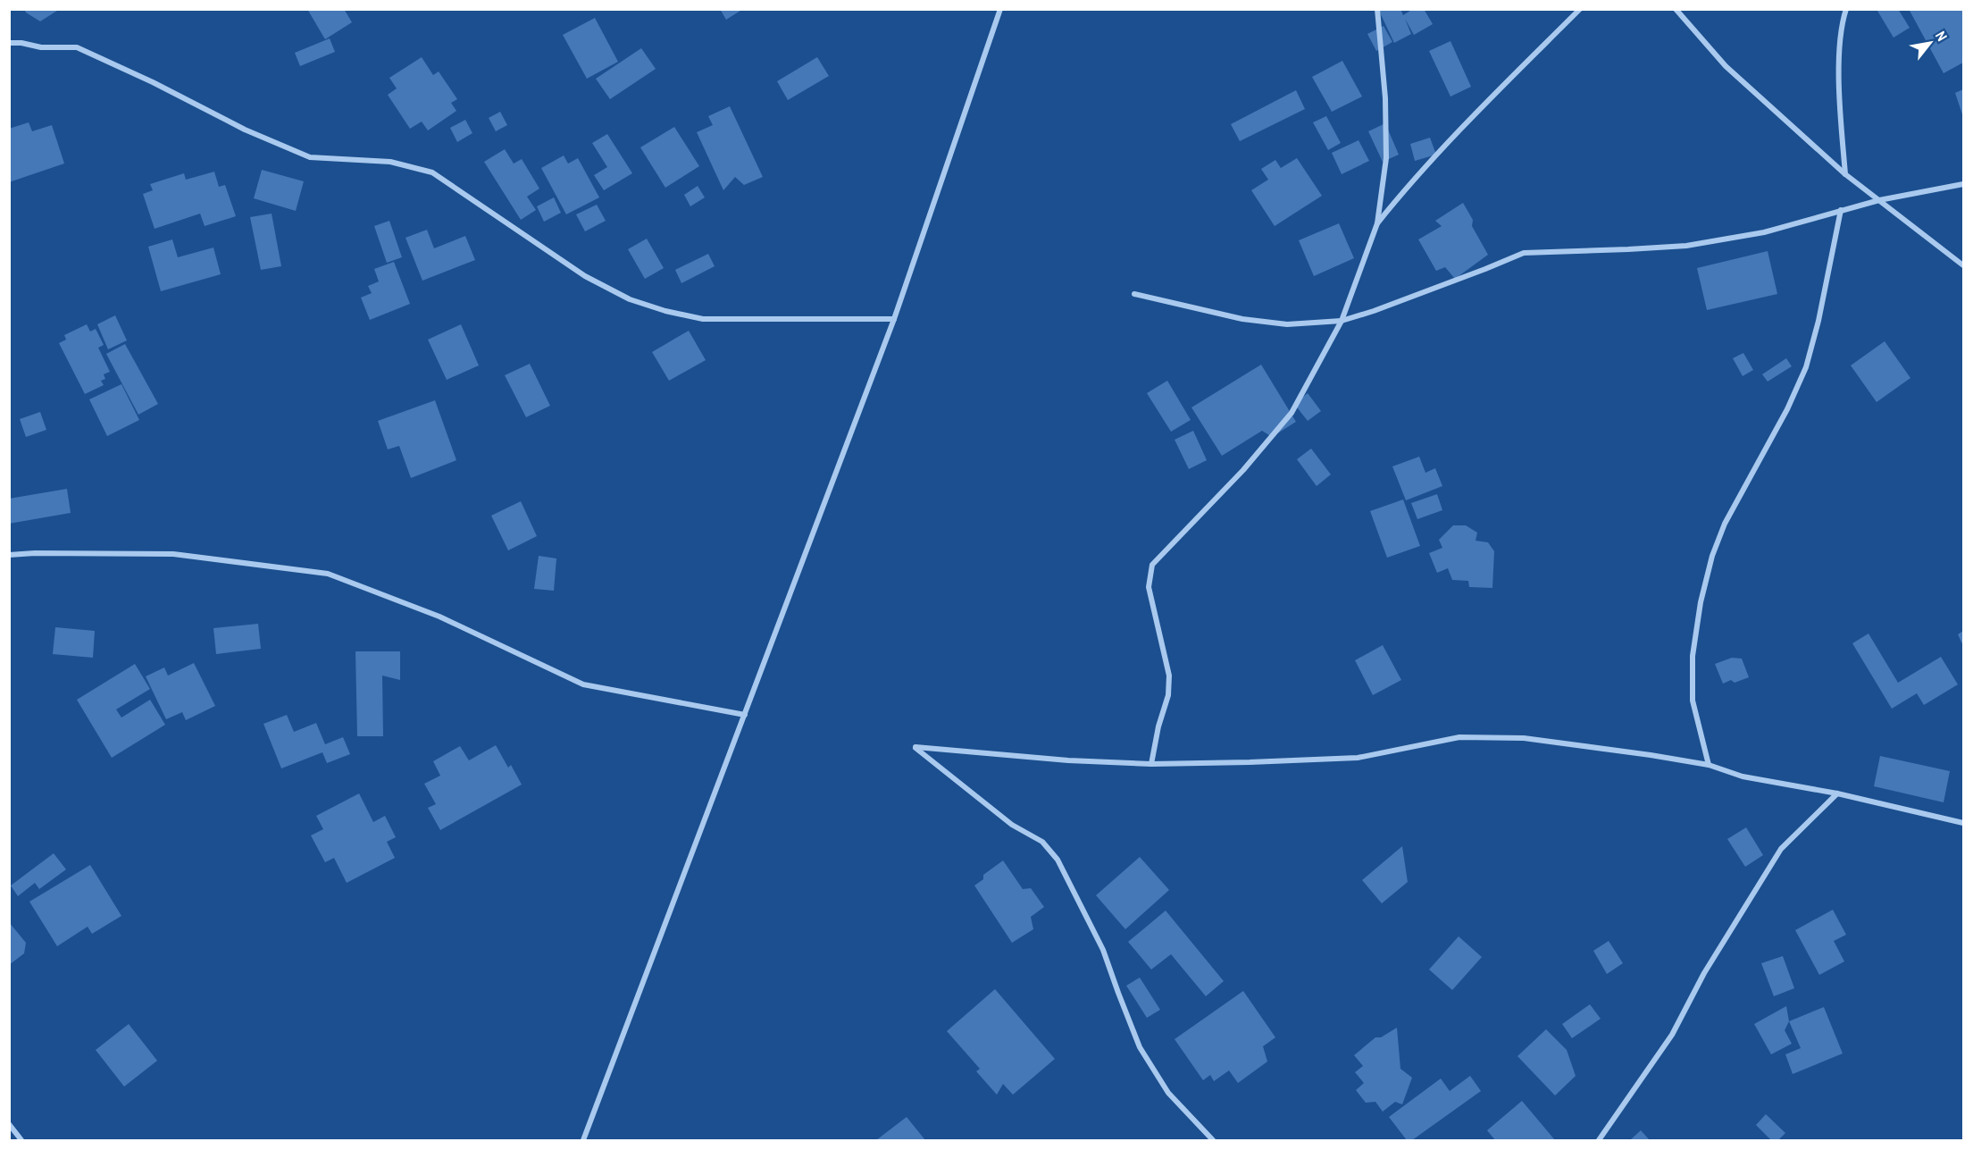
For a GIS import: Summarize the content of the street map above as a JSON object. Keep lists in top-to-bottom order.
{
  "north": "top right"
}
